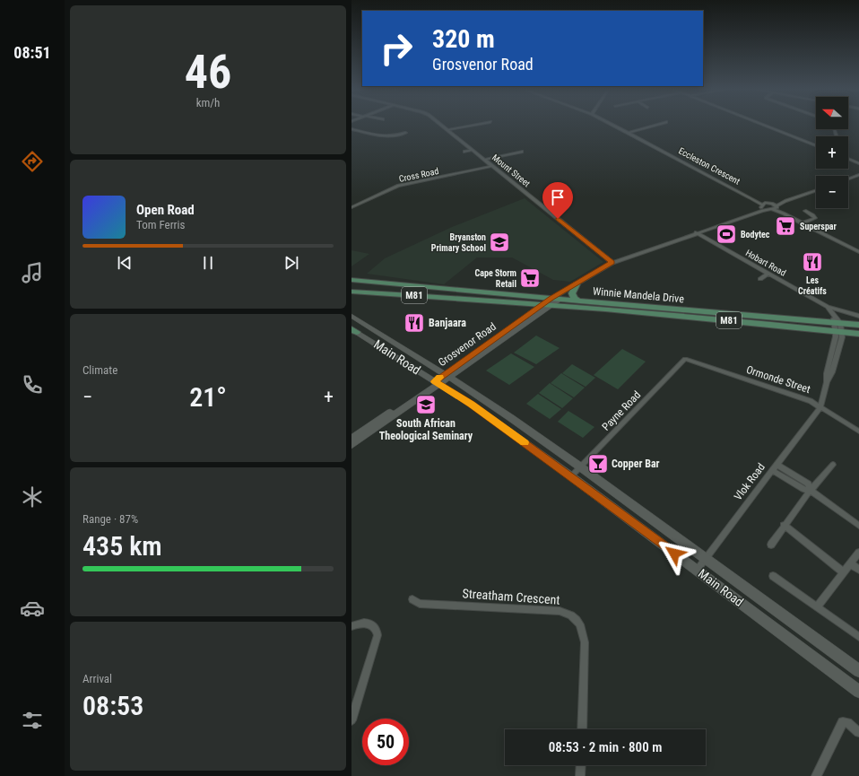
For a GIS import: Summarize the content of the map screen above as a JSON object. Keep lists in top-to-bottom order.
{
  "streets": {
    "main road": [
      "M81",
      "Winnie Mandela Drive",
      "Grosvenor Road",
      "Main Road"
    ],
    "street": [
      "Eccleston Crescent",
      "Mount Street",
      "Cross Road",
      "Hobart Road",
      "Ormonde Street",
      "Payne Road",
      "Vlok Road",
      "Streatham Crescent"
    ]
  },
  "crossings": [
    ["Mount Street", "Cross Road"],
    ["Hobart Road", "Winnie Mandela Drive"],
    ["Winnie Mandela Drive", "Grosvenor Road"],
    ["Winnie Mandela Drive", "Ormonde Street"],
    ["Grosvenor Road", "Main Road"],
    ["Main Road", "Payne Road"],
    ["Main Road", "Vlok Road"],
    ["Ormonde Street", "Payne Road"],
    ["Ormonde Street", "Vlok Road"]
  ],
  "places": {
    "supermarket": ["Superspar", "Cape Storm Retail"],
    "sports": ["Bodytec"],
    "school or university": ["Bryanston Primary School", "South African Theological Seminary"],
    "restaurant": ["Les Créatifs", "Banjaara"],
    "bar": ["Copper Bar"]
  },
  "north": "left",
  "page": {
    "tabs": "08:51",
    "tile": [
      ["46", "km/h"],
      "Climate",
      ["Range · 87%", "435 km"],
      ["Arrival", "08:53"]
    ],
    "turn": ["320 m", "Grosvenor Road"],
    "map_buttons": ["+", "−"],
    "song": ["Open Road", "Tom Ferris"],
    "heat": ["−", "21°", "+"],
    "limit": "50",
    "trip": "08:53 · 2 min · 800 m"
  }
}
